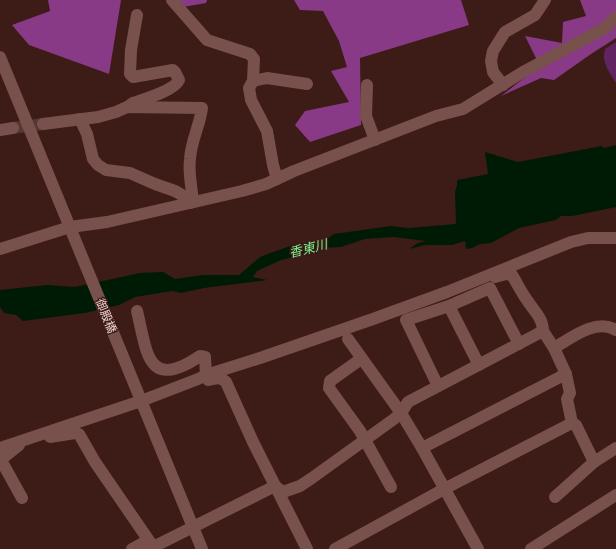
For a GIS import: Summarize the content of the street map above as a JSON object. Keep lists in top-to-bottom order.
{
  "streets": {
    "street": ["御殿橋"]
  },
  "water": ["香東川"]
}
